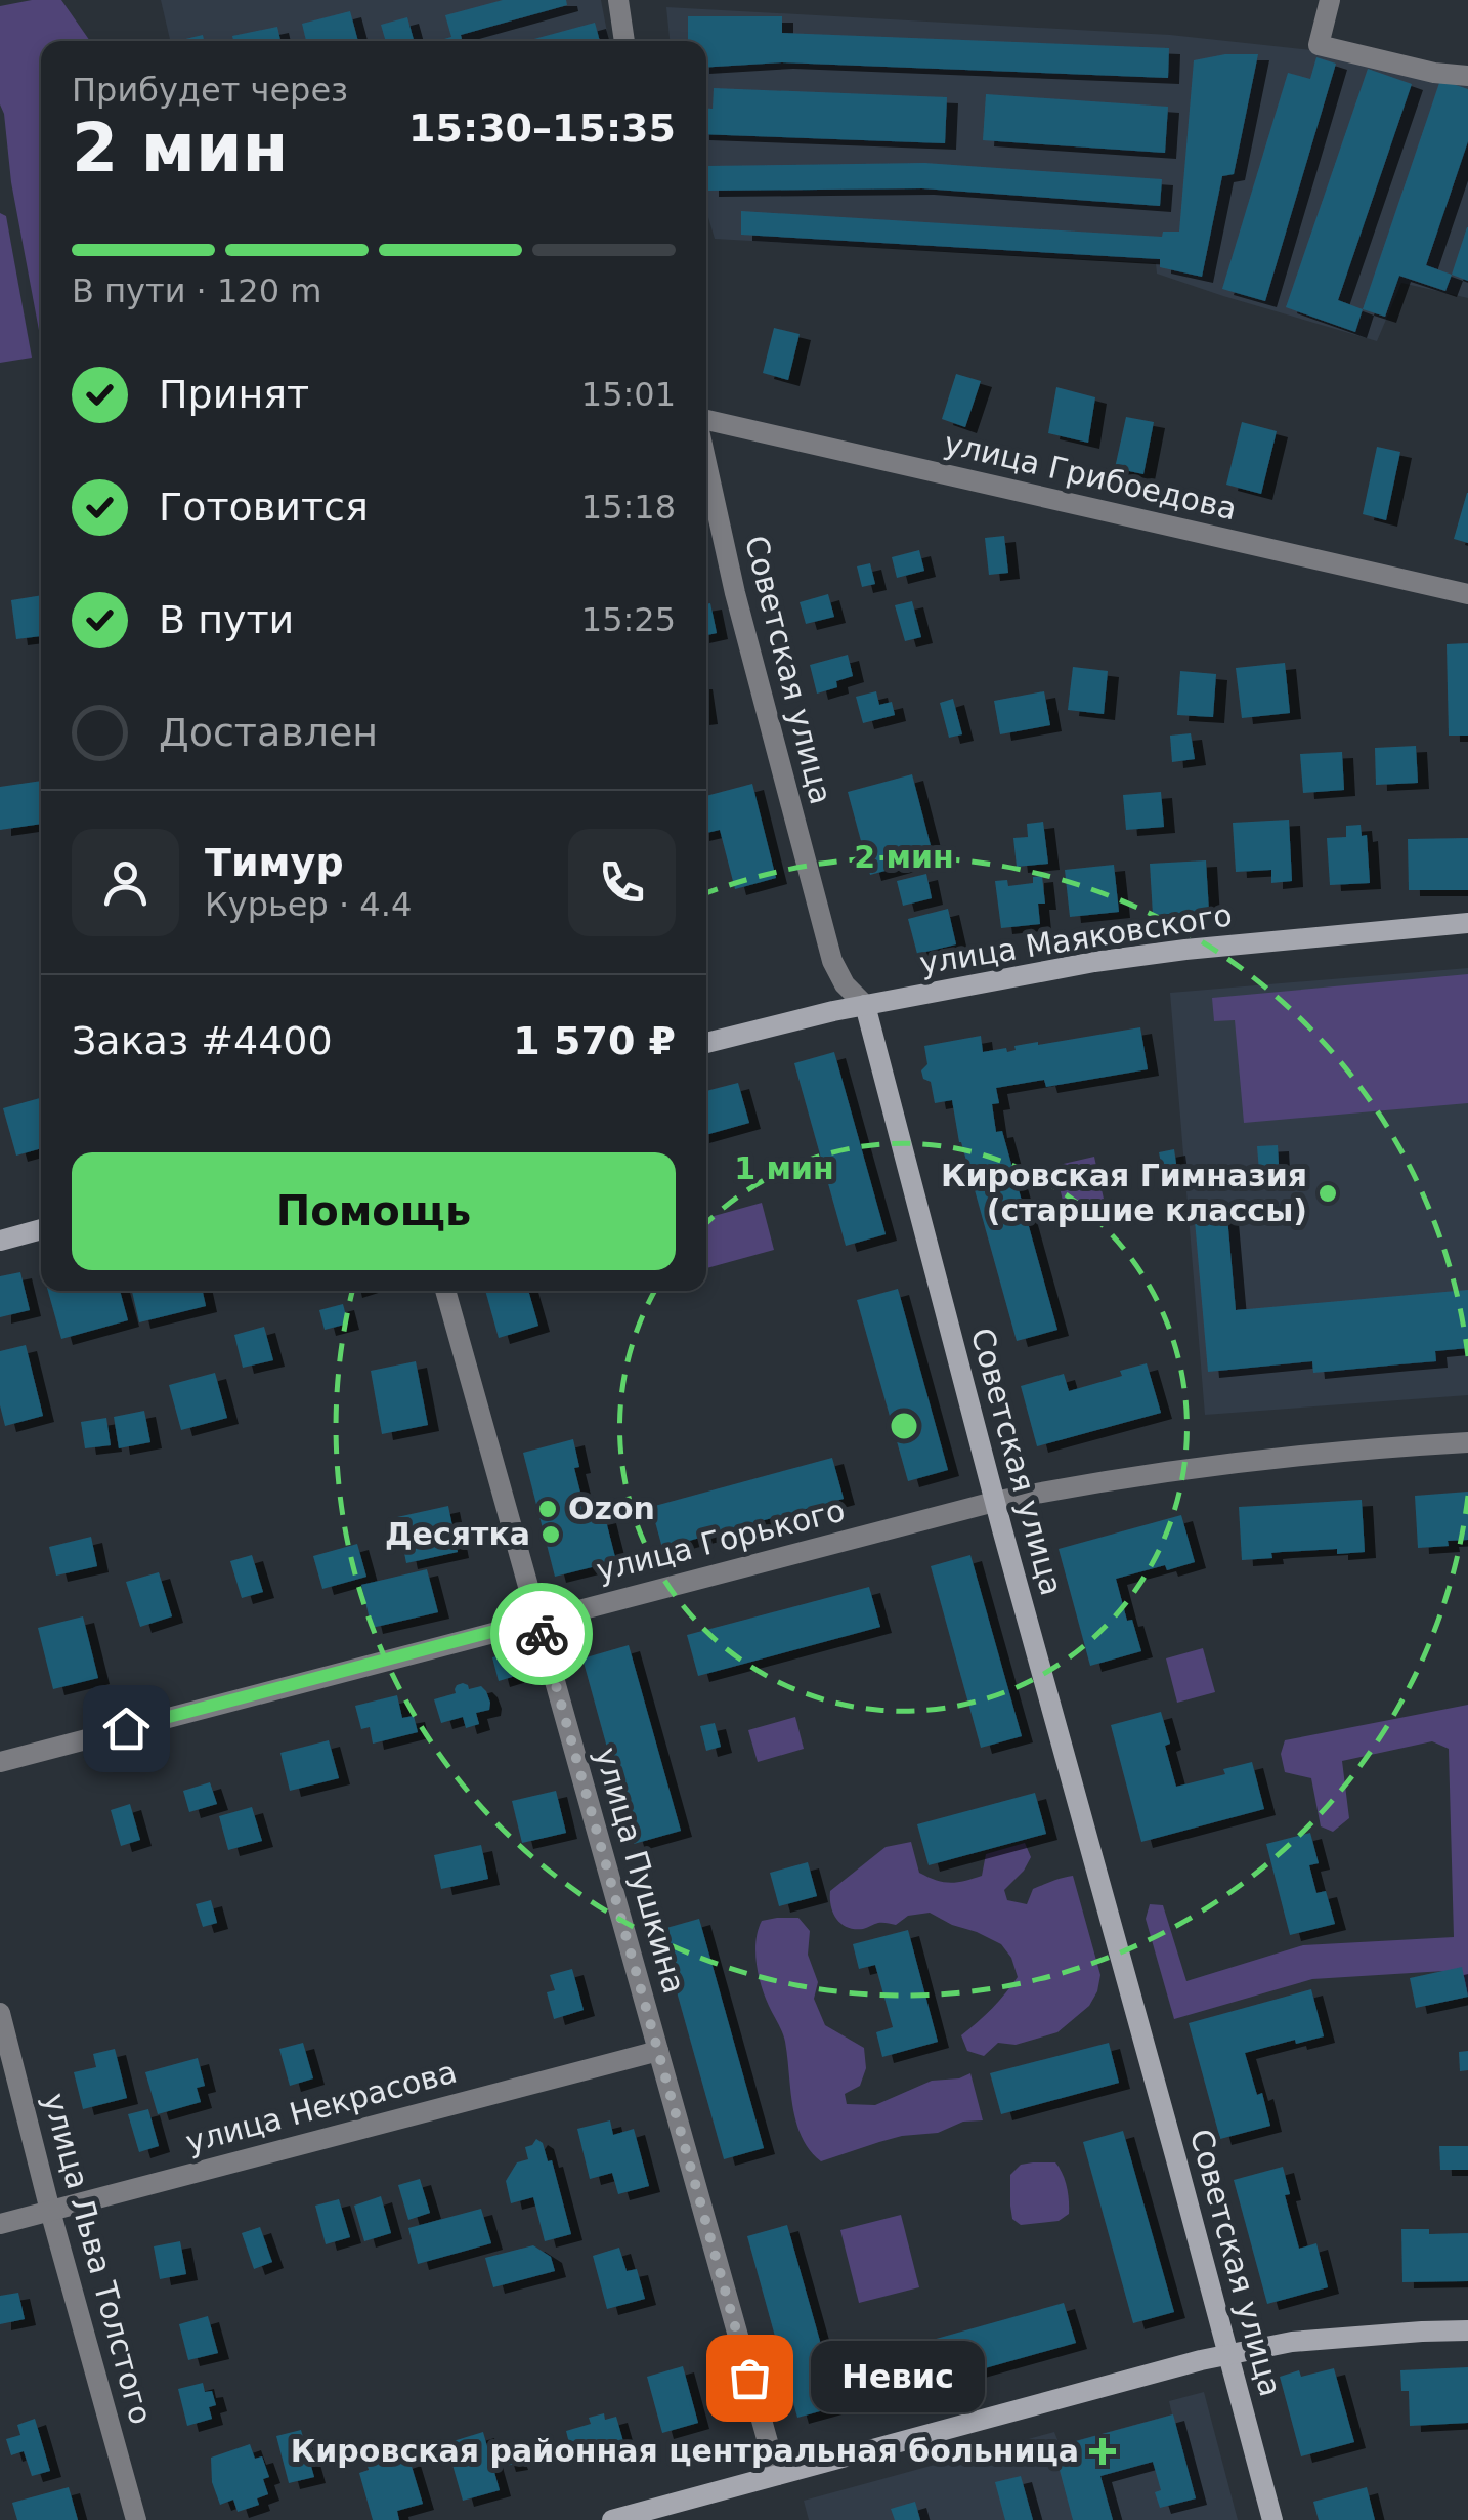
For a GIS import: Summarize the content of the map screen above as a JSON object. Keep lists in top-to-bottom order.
{
  "streets": {
    "street": [
      "улица Грибоедова",
      "Советская улица",
      "улица Маяковского",
      "улица Горького",
      "улица Пушкина",
      "улица Некрасова",
      "улица Льва Толстого"
    ]
  },
  "crossings": [
    ["Советская улица", "улица Маяковского"],
    ["Советская улица", "улица Горького"],
    ["улица Горького", "улица Пушкина"],
    ["улица Пушкина", "улица Некрасова"],
    ["улица Некрасова", "улица Льва Толстого"]
  ],
  "places": {
    "other": [
      "Кировская Гимназия (старшие классы)",
      "Ozon",
      "Десятка",
      "Невис"
    ],
    "health": ["Кировская районная центральная больница"]
  },
  "page": {
    "heading": ["2 мин", "Прибудет через", "15:30–15:35"],
    "panel": [
      "Тимур",
      "Курьер · 4.4",
      "Заказ #4400",
      "1 570 ₽"
    ],
    "bar": "В пути · 120 m",
    "list": [
      ["Принят", "15:01"],
      ["Готовится", "15:18"],
      ["В пути", "15:25"],
      "Доставлен"
    ],
    "buttons": "Помощь",
    "bubble": "Невис"
  },
  "rings": ["2 мин", "1 мин"]
}
